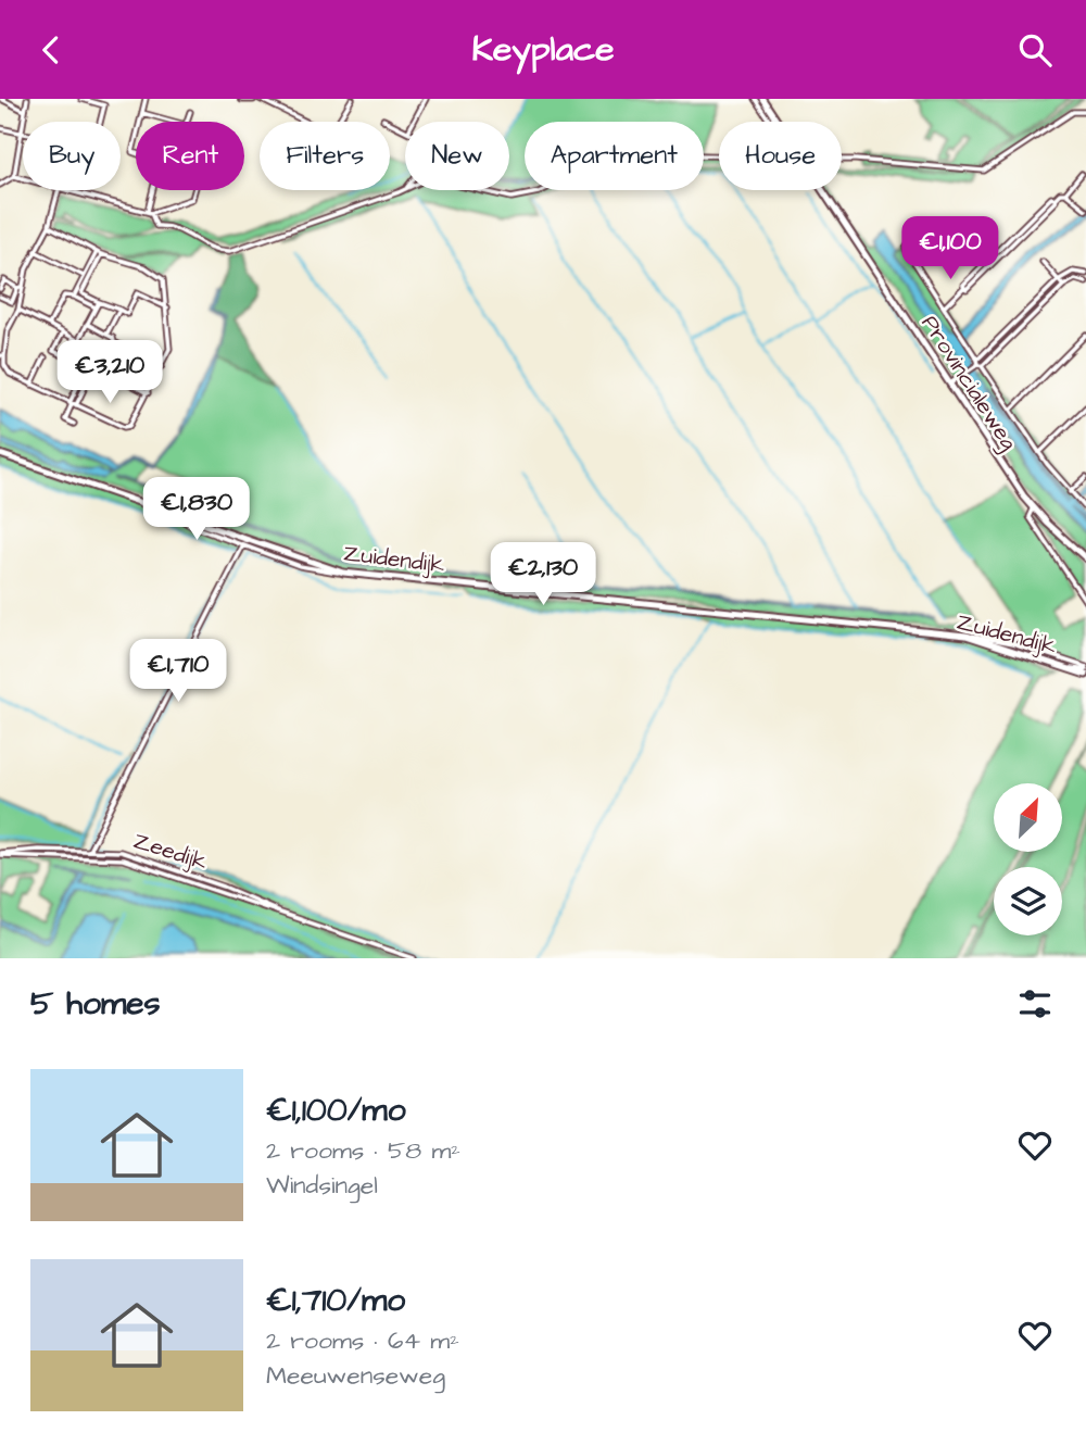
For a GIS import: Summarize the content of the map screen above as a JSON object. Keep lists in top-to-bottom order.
{
  "streets": {
    "street": ["Provincialeweg", "Zuidendijk", "Zeedijk"]
  },
  "north": "top right",
  "page": {
    "header": "Keyplace",
    "chip": [
      "Buy",
      "Rent",
      "Filters",
      "New",
      "Apartment",
      "House"
    ],
    "price": [
      "€1,100",
      "€3,210",
      "€1,830",
      "€2,130",
      "€1,710"
    ],
    "heading": "5 homes",
    "list": [
      {
        "name": "€1,100/mo",
        "note": "2 rooms · 58 m² · Windsingel"
      },
      {
        "name": "€1,710/mo",
        "note": "2 rooms · 64 m² · Meeuwenseweg"
      }
    ]
  }
}
